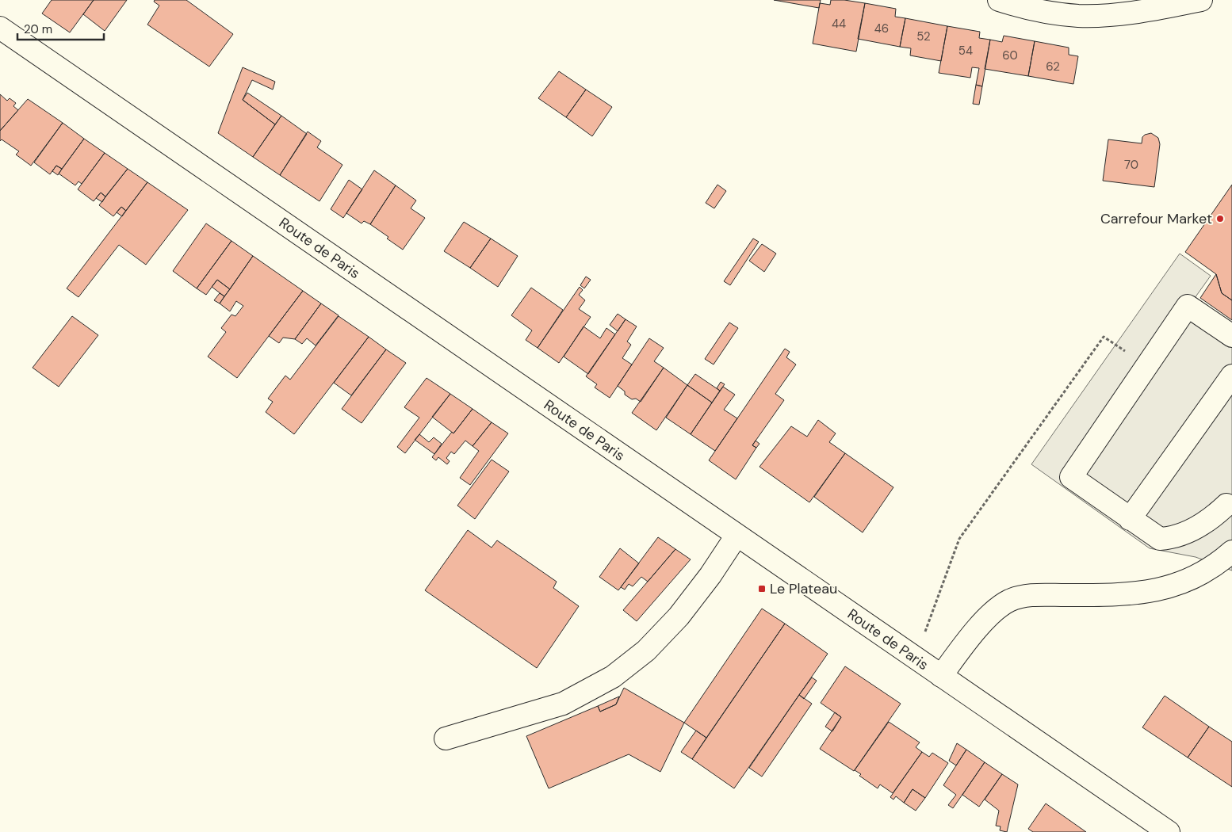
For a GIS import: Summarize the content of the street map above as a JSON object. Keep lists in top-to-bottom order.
{
  "streets": {
    "main road": ["Route de Paris"]
  },
  "places": {
    "other": ["Carrefour Market"],
    "transit": ["Le Plateau"]
  },
  "house_numbers": [
    "44",
    "46",
    "52",
    "54",
    "60",
    "62",
    "70"
  ],
  "scale_bar": "20 m"
}
